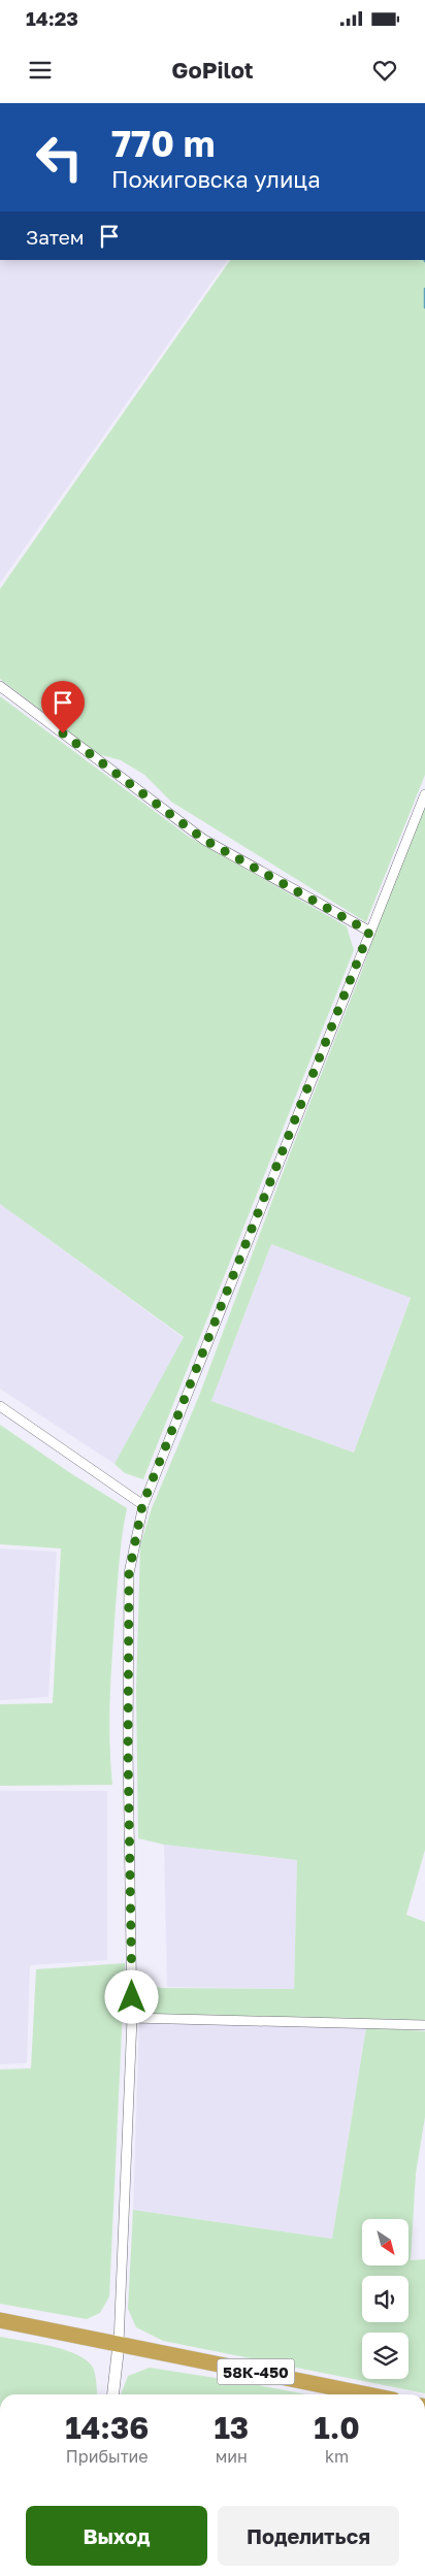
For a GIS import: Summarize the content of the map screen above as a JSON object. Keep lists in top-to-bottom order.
{
  "streets": {
    "highway": ["58К-450"]
  },
  "north": "bottom right",
  "page": {
    "status": "14:23",
    "header": "GoPilot",
    "turn": ["770 m", "Пожиговска улица"],
    "then": "Затем",
    "eta": [
      "14:36",
      "Прибытие",
      "13",
      "мин",
      "1.0",
      "km"
    ],
    "buttons": ["Выход", "Поделиться"]
  }
}
